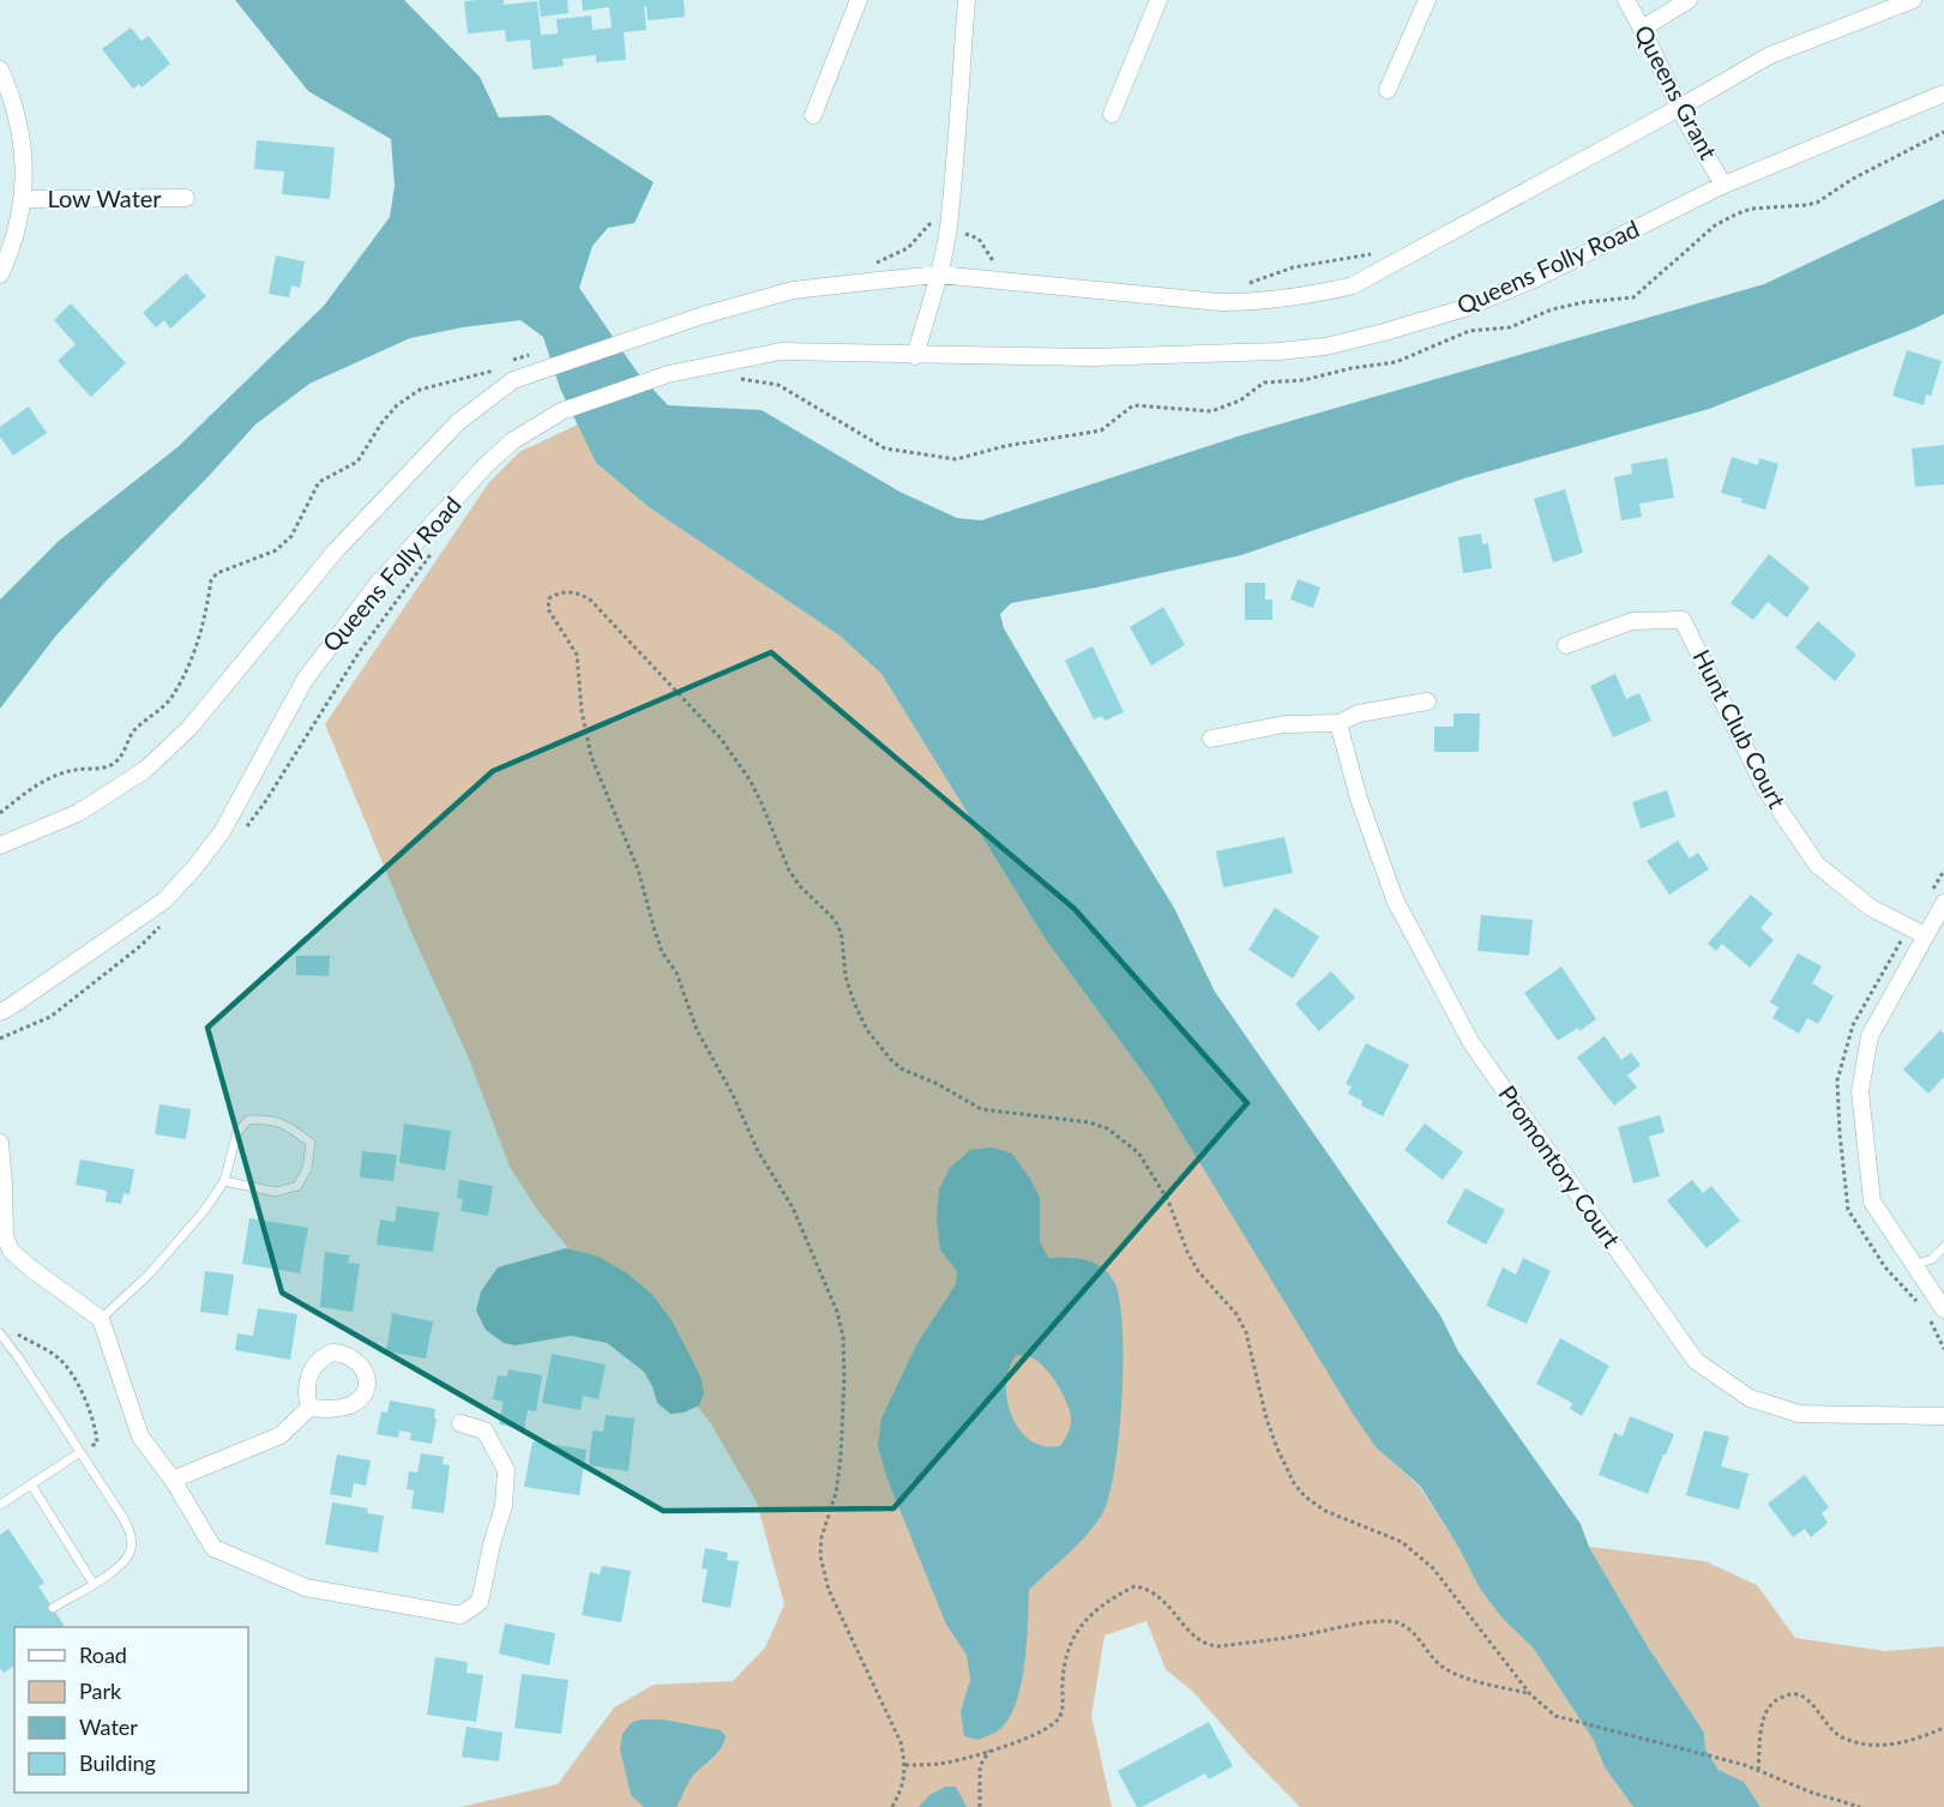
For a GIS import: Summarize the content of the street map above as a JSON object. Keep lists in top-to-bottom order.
{
  "streets": {
    "street": [
      "Queens Grant",
      "Low Water",
      "Queens Folly Road",
      "Hunt Club Court",
      "Promontory Court"
    ]
  },
  "crossings": [
    ["Queens Grant", "Queens Folly Road"]
  ],
  "legend": [
    "Road",
    "Park",
    "Water",
    "Building"
  ]
}
